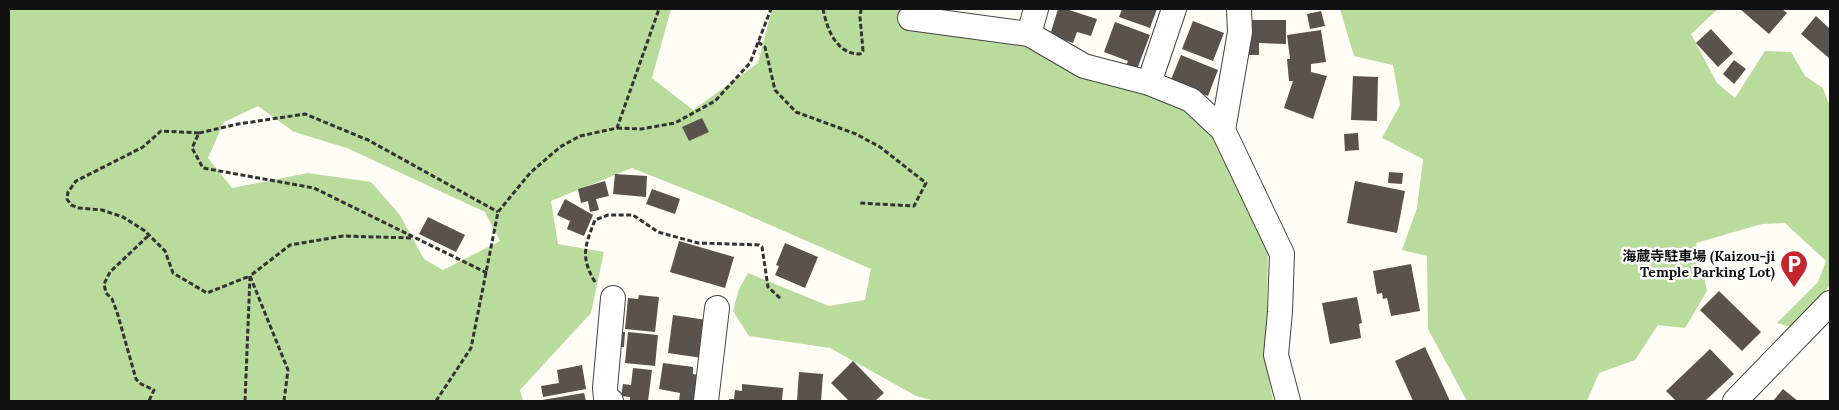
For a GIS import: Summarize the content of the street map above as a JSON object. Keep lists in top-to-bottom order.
{
  "places": {
    "parking": ["海蔵寺駐車場 (Kaizou-ji Temple Parking Lot)"]
  }
}
